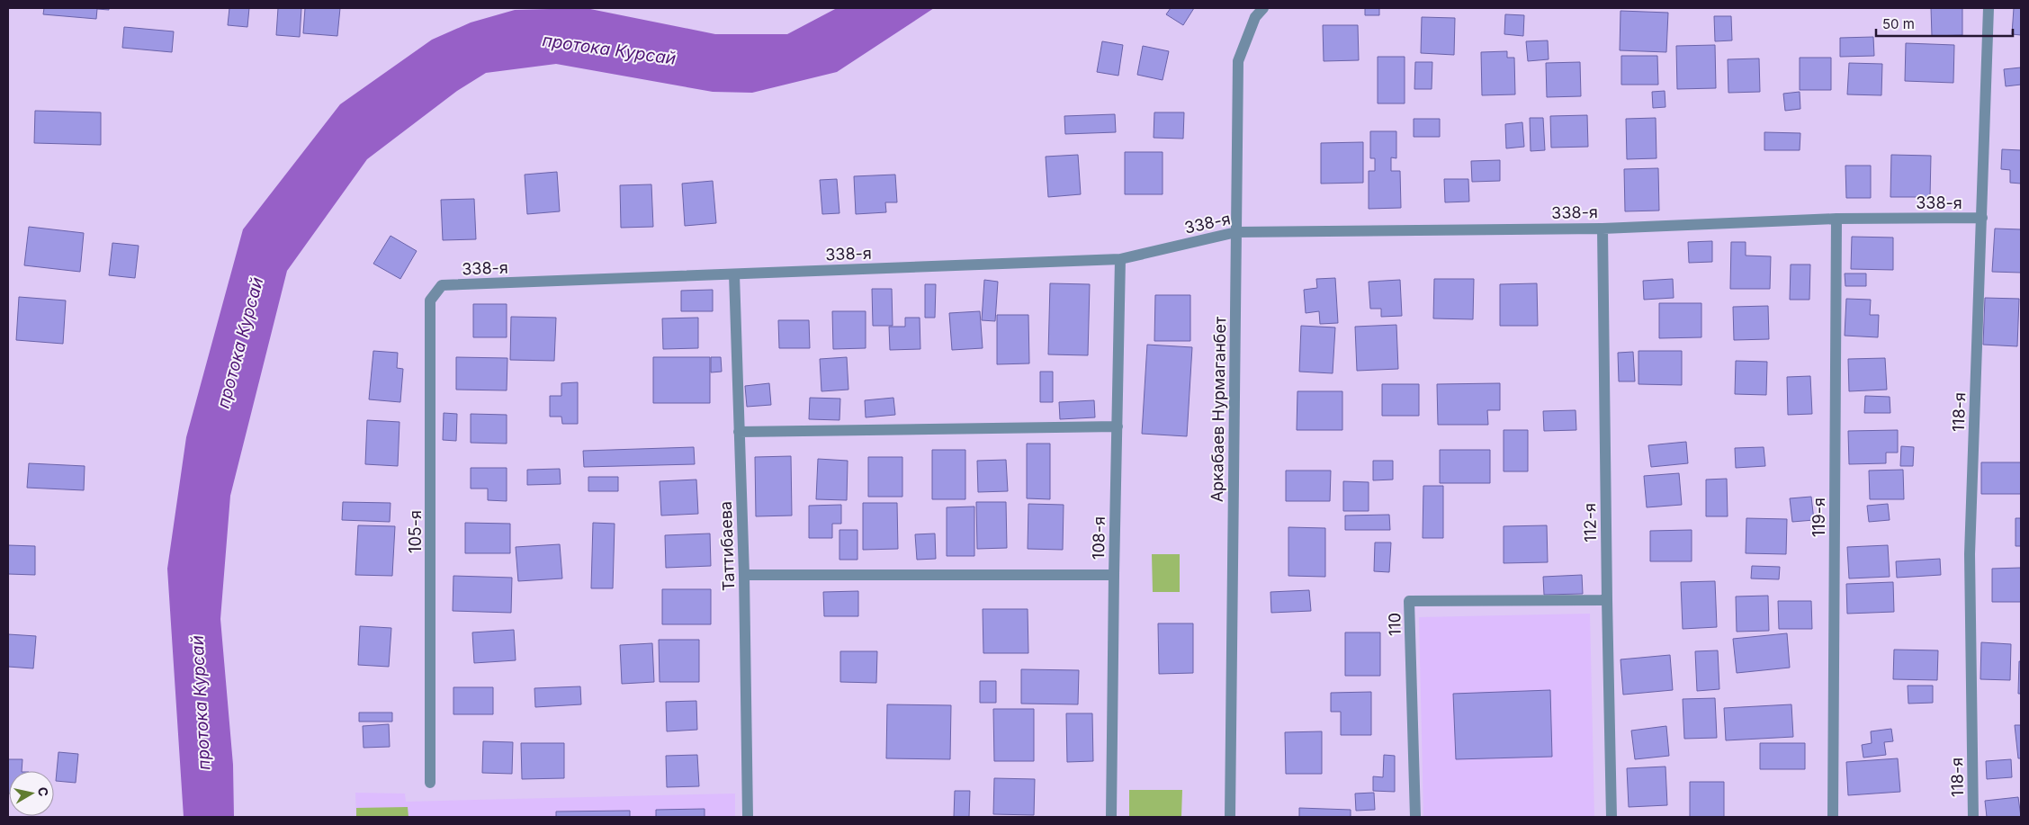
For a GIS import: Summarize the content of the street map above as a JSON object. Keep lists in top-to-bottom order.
{
  "streets": {
    "street": [
      "338-я",
      "Аркабаев Нурмаганбет",
      "118-я",
      "119-я",
      "112-я",
      "105-я",
      "108-я",
      "Таттибаева",
      "110"
    ]
  },
  "crossings": [
    ["338-я", "Аркабаев Нурмаганбет"],
    ["338-я", "118-я"],
    ["338-я", "119-я"],
    ["338-я", "112-я"],
    ["338-я", "105-я"],
    ["338-я", "108-я"],
    ["338-я", "Таттибаева"],
    ["112-я", "110"]
  ],
  "water": ["протока Курсай"],
  "scale_bar": "50 m",
  "north": "right"
}
